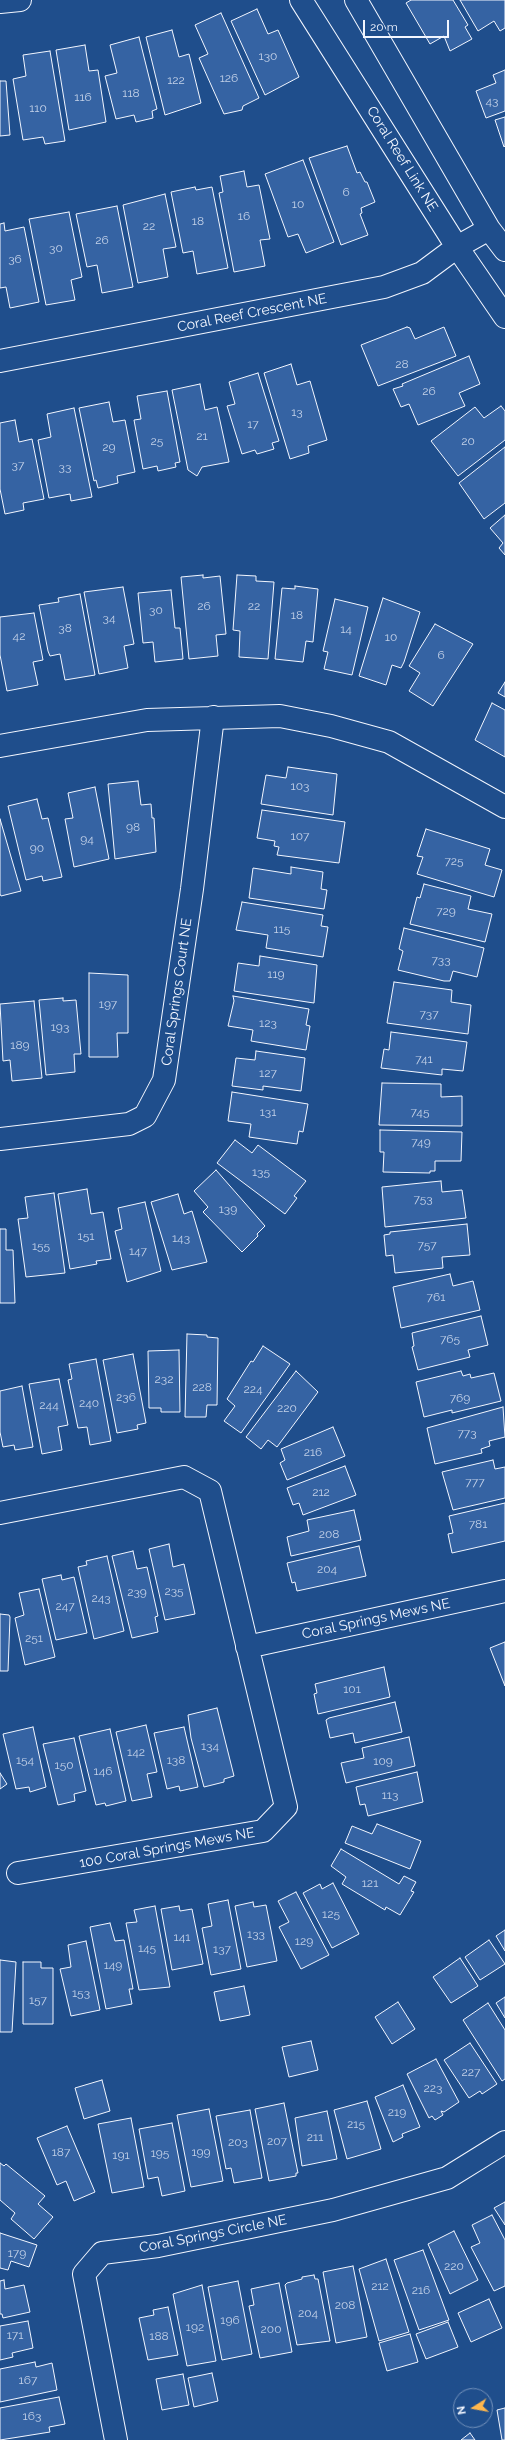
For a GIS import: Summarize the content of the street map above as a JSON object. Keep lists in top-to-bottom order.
{
  "streets": {
    "street": [
      "Coral Reef Link NE",
      "Coral Reef Crescent NE",
      "Coral Springs Court NE",
      "Coral Springs Mews NE",
      "100 Coral Springs Mews NE",
      "Coral Springs Circle NE"
    ]
  },
  "crossings": [
    ["Coral Reef Link NE", "Coral Reef Crescent NE"],
    ["Coral Springs Mews NE", "100 Coral Springs Mews NE"]
  ],
  "house_numbers": [
    "130",
    "126",
    "122",
    "118",
    "116",
    "43",
    "110",
    "6",
    "10",
    "16",
    "18",
    "22",
    "26",
    "30",
    "36",
    "28",
    "26",
    "13",
    "17",
    "21",
    "25",
    "20",
    "29",
    "37",
    "33",
    "26",
    "22",
    "30",
    "18",
    "34",
    "38",
    "14",
    "42",
    "10",
    "6",
    "103",
    "98",
    "107",
    "94",
    "90",
    "725",
    "729",
    "115",
    "733",
    "119",
    "197",
    "737",
    "123",
    "193",
    "189",
    "741",
    "127",
    "131",
    "745",
    "749",
    "135",
    "753",
    "139",
    "151",
    "143",
    "757",
    "155",
    "147",
    "761",
    "765",
    "232",
    "228",
    "224",
    "236",
    "769",
    "240",
    "244",
    "220",
    "773",
    "216",
    "777",
    "212",
    "781",
    "208",
    "204",
    "235",
    "239",
    "243",
    "247",
    "251",
    "101",
    "134",
    "142",
    "154",
    "138",
    "109",
    "150",
    "146",
    "113",
    "121",
    "125",
    "133",
    "141",
    "129",
    "145",
    "137",
    "149",
    "153",
    "157",
    "227",
    "223",
    "219",
    "215",
    "211",
    "207",
    "203",
    "187",
    "199",
    "195",
    "191",
    "179",
    "220",
    "212",
    "216",
    "208",
    "204",
    "196",
    "192",
    "200",
    "171",
    "188",
    "167",
    "163"
  ],
  "scale_bar": "20 m",
  "north": "left"
}
